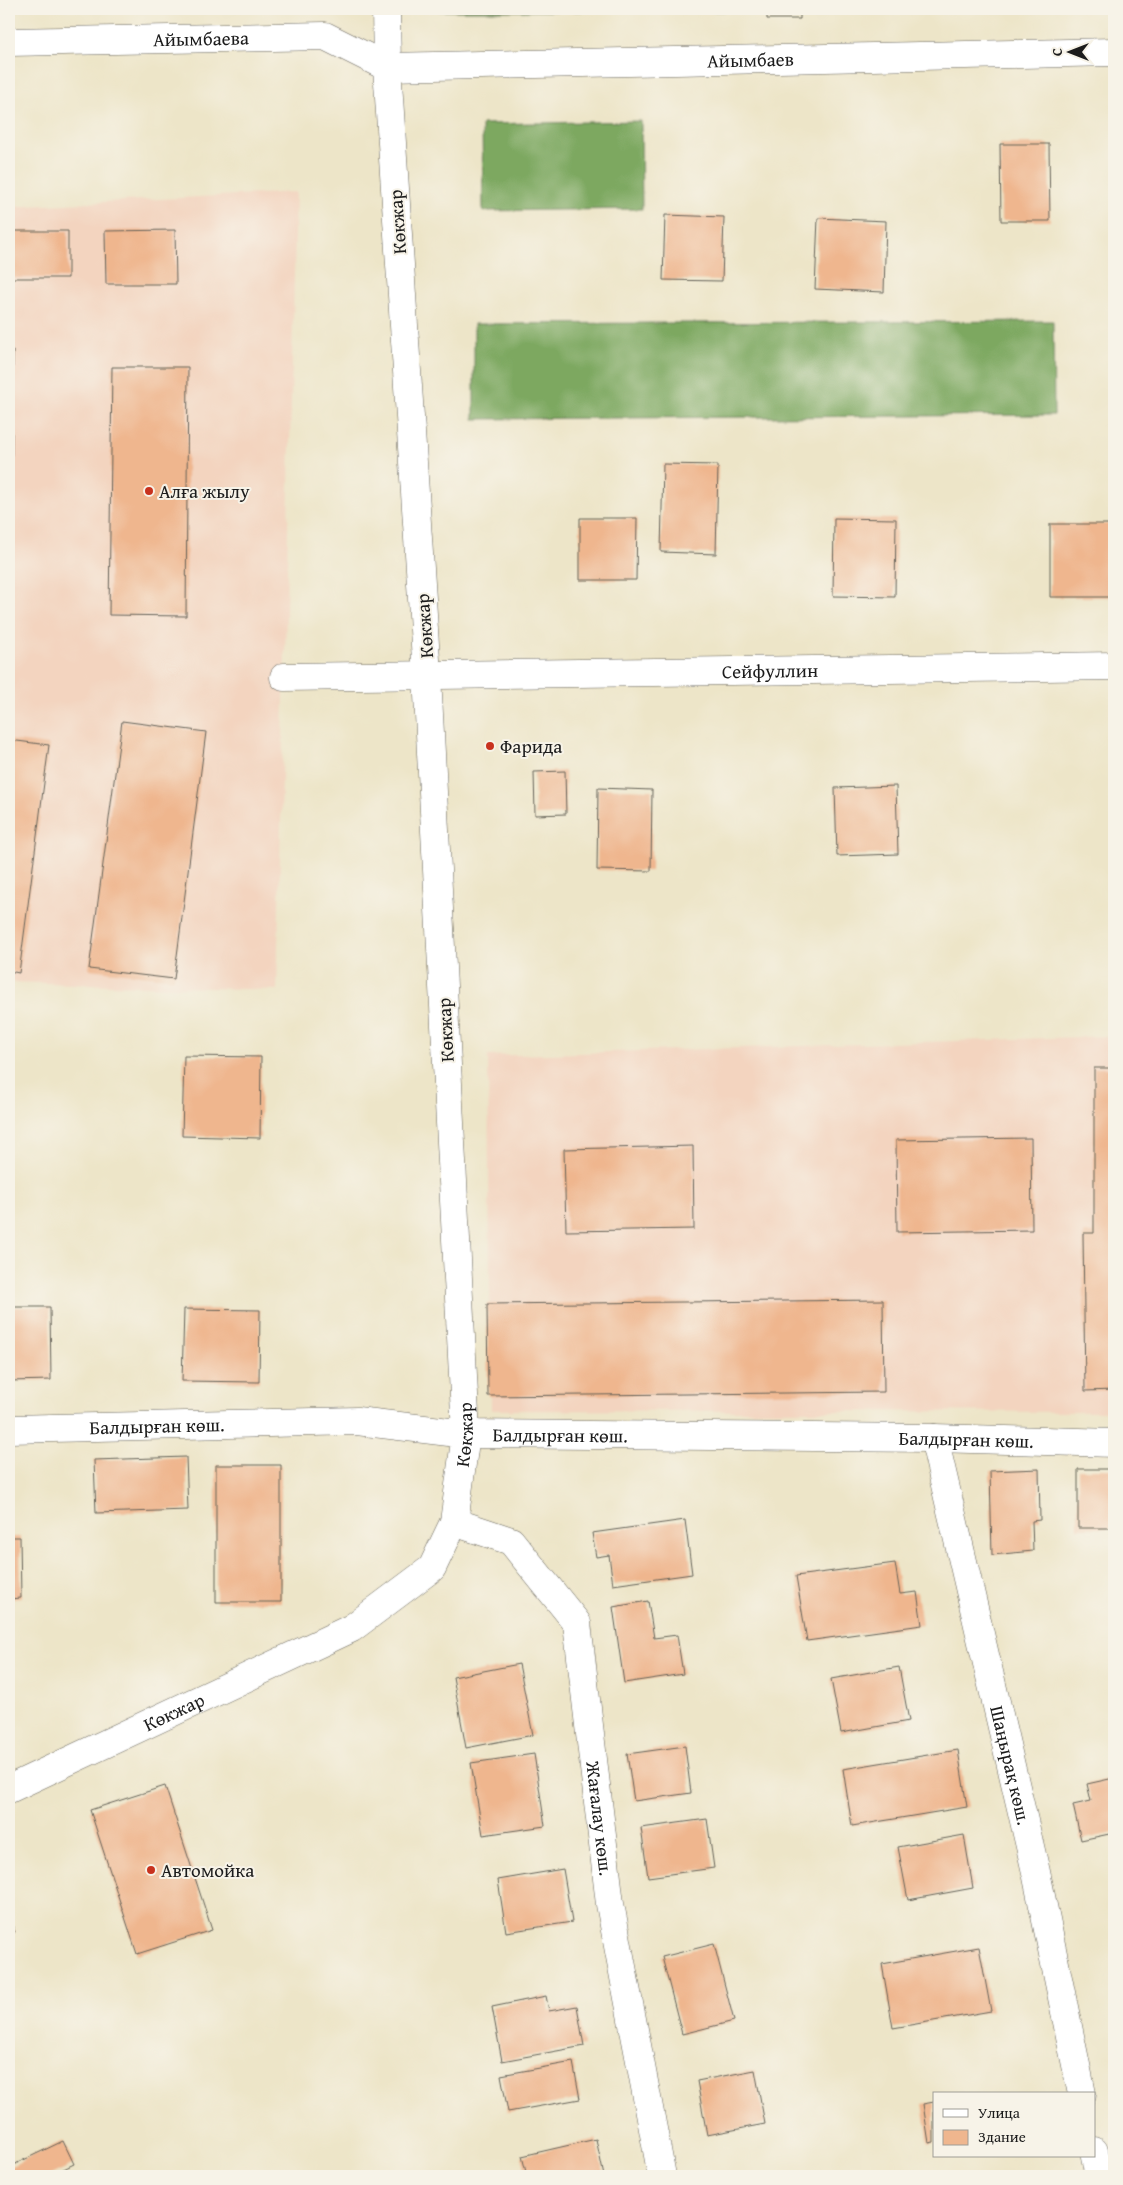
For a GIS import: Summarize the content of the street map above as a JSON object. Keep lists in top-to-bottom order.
{
  "streets": {
    "street": [
      "Айымбаева",
      "Айымбаев",
      "Көкжар",
      "Сейфуллин",
      "Балдырған көш.",
      "Шаңырақ көш.",
      "Жағалау көш."
    ]
  },
  "crossings": [
    ["Айымбаева", "Айымбаев"],
    ["Айымбаева", "Көкжар"],
    ["Айымбаев", "Көкжар"],
    ["Көкжар", "Сейфуллин"],
    ["Көкжар", "Балдырған көш."],
    ["Көкжар", "Жағалау көш."],
    ["Балдырған көш.", "Шаңырақ көш."]
  ],
  "places": ["Алға жылу", "Фарида", "Автомойка"],
  "legend": ["Улица", "Здание"],
  "north": "left"
}
